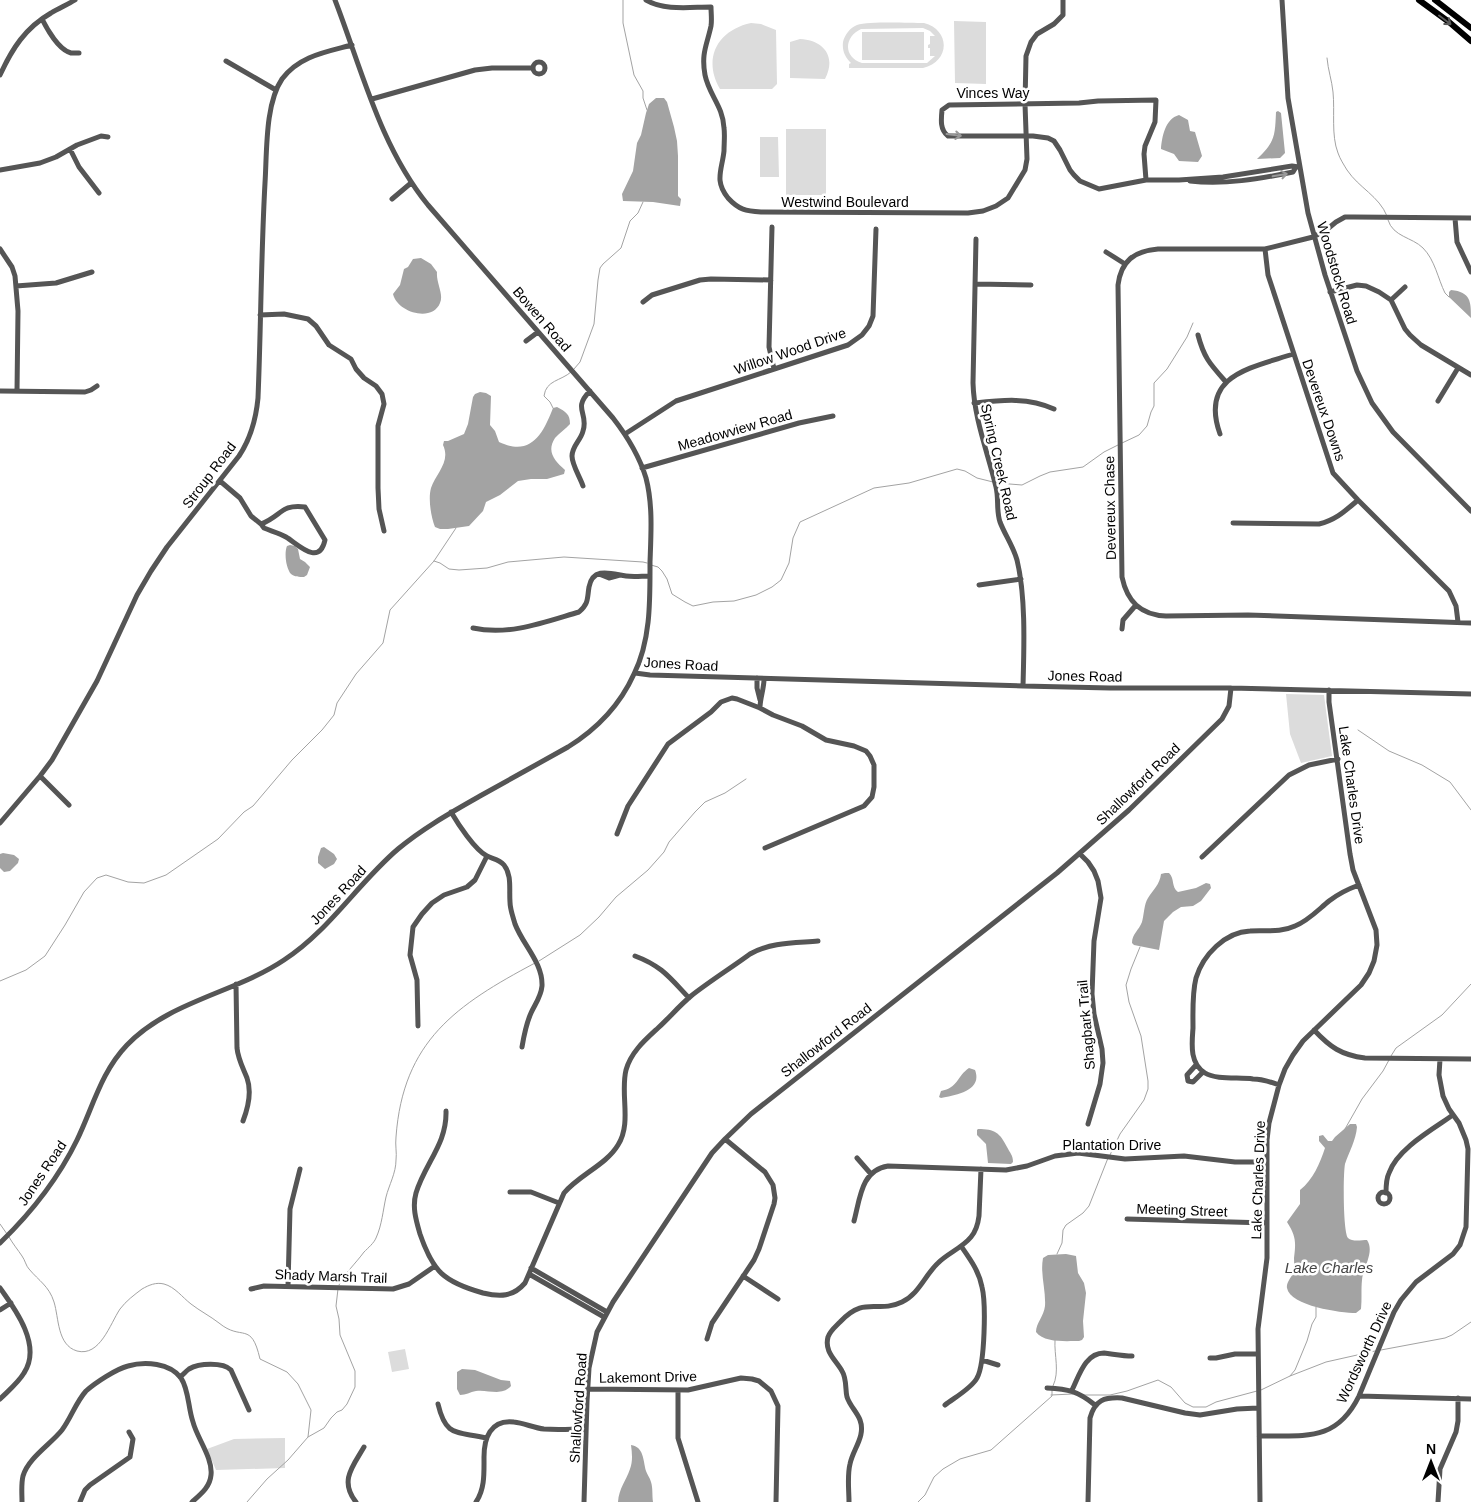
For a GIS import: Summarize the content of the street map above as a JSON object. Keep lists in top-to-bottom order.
{
  "streets": {
    "street": [
      "Vinces Way",
      "Westwind Boulevard",
      "Woodstock Road",
      "Bowen Road",
      "Willow Wood Drive",
      "Devereux Downs",
      "Meadowview Road",
      "Spring Creek Road",
      "Stroup Road",
      "Devereux Chase",
      "Jones Road",
      "Shallowford Road",
      "Lake Charles Drive",
      "Shagbark Trail",
      "Plantation Drive",
      "Meeting Street",
      "Shady Marsh Trail",
      "Wordsworth Drive",
      "Lakemont Drive"
    ]
  },
  "crossings": [
    ["Vinces Way", "Westwind Boulevard"],
    ["Vinces Way", "Woodstock Road"],
    ["Bowen Road", "Willow Wood Drive"],
    ["Bowen Road", "Meadowview Road"],
    ["Bowen Road", "Stroup Road"],
    ["Bowen Road", "Jones Road"],
    ["Spring Creek Road", "Jones Road"],
    ["Jones Road", "Shallowford Road"],
    ["Jones Road", "Lake Charles Drive"],
    ["Shallowford Road", "Shagbark Trail"],
    ["Shallowford Road", "Lakemont Drive"],
    ["Lake Charles Drive", "Plantation Drive"],
    ["Lake Charles Drive", "Meeting Street"],
    ["Lake Charles Drive", "Wordsworth Drive"]
  ],
  "water": ["Lake Charles"],
  "north": "top"
}
